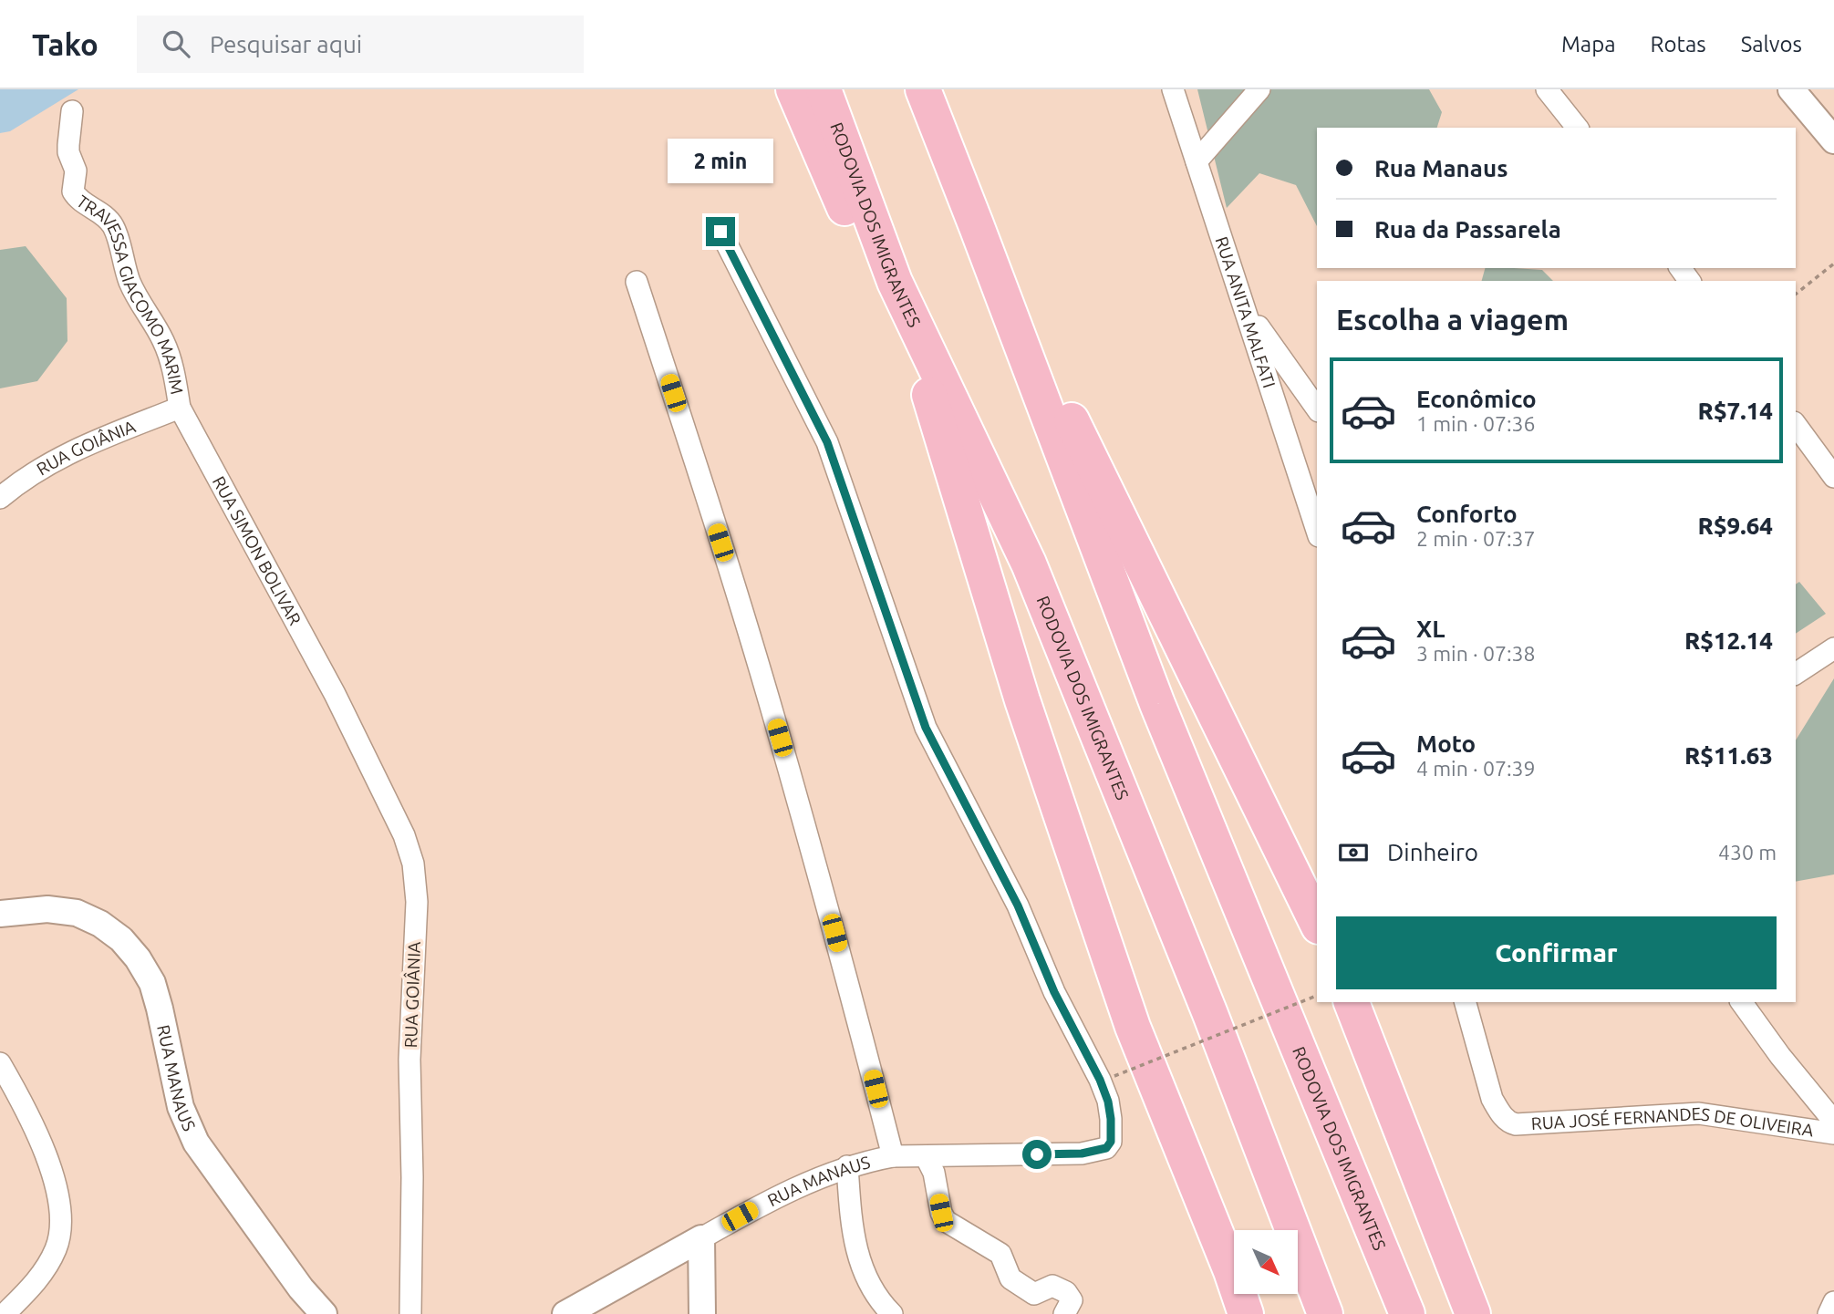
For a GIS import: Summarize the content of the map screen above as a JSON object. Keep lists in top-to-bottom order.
{
  "streets": {
    "highway": ["RODOVIA DOS IMIGRANTES"],
    "street": [
      "TRAVESSA GIACOMO MARIM",
      "RUA ANITA MALFATI",
      "RUA GOIÂNIA",
      "RUA SIMON BOLIVAR",
      "RUA MANAUS",
      "RUA JOSÉ FERNANDES DE OLIVEIRA"
    ]
  },
  "crossings": [
    ["TRAVESSA GIACOMO MARIM", "RUA GOIÂNIA"],
    ["TRAVESSA GIACOMO MARIM", "RUA SIMON BOLIVAR"],
    ["RUA GOIÂNIA", "RUA SIMON BOLIVAR"]
  ],
  "north": "bottom right",
  "page": {
    "header": "Tako",
    "search": "Pesquisar aqui",
    "nav": ["Mapa", "Rotas", "Salvos"],
    "banner": ["Rua Manaus", "Rua da Passarela"],
    "bubble": "2 min",
    "heading": "Escolha a viagem",
    "list": [
      {
        "name": "Econômico",
        "note": "1 min · 07:36",
        "value": "R$7.14"
      },
      {
        "name": "Conforto",
        "note": "2 min · 07:37",
        "value": "R$9.64"
      },
      {
        "name": "XL",
        "note": "3 min · 07:38",
        "value": "R$12.14"
      },
      {
        "name": "Moto",
        "note": "4 min · 07:39",
        "value": "R$11.63"
      }
    ],
    "pay": ["Dinheiro", "430 m"],
    "buttons": "Confirmar"
  }
}
